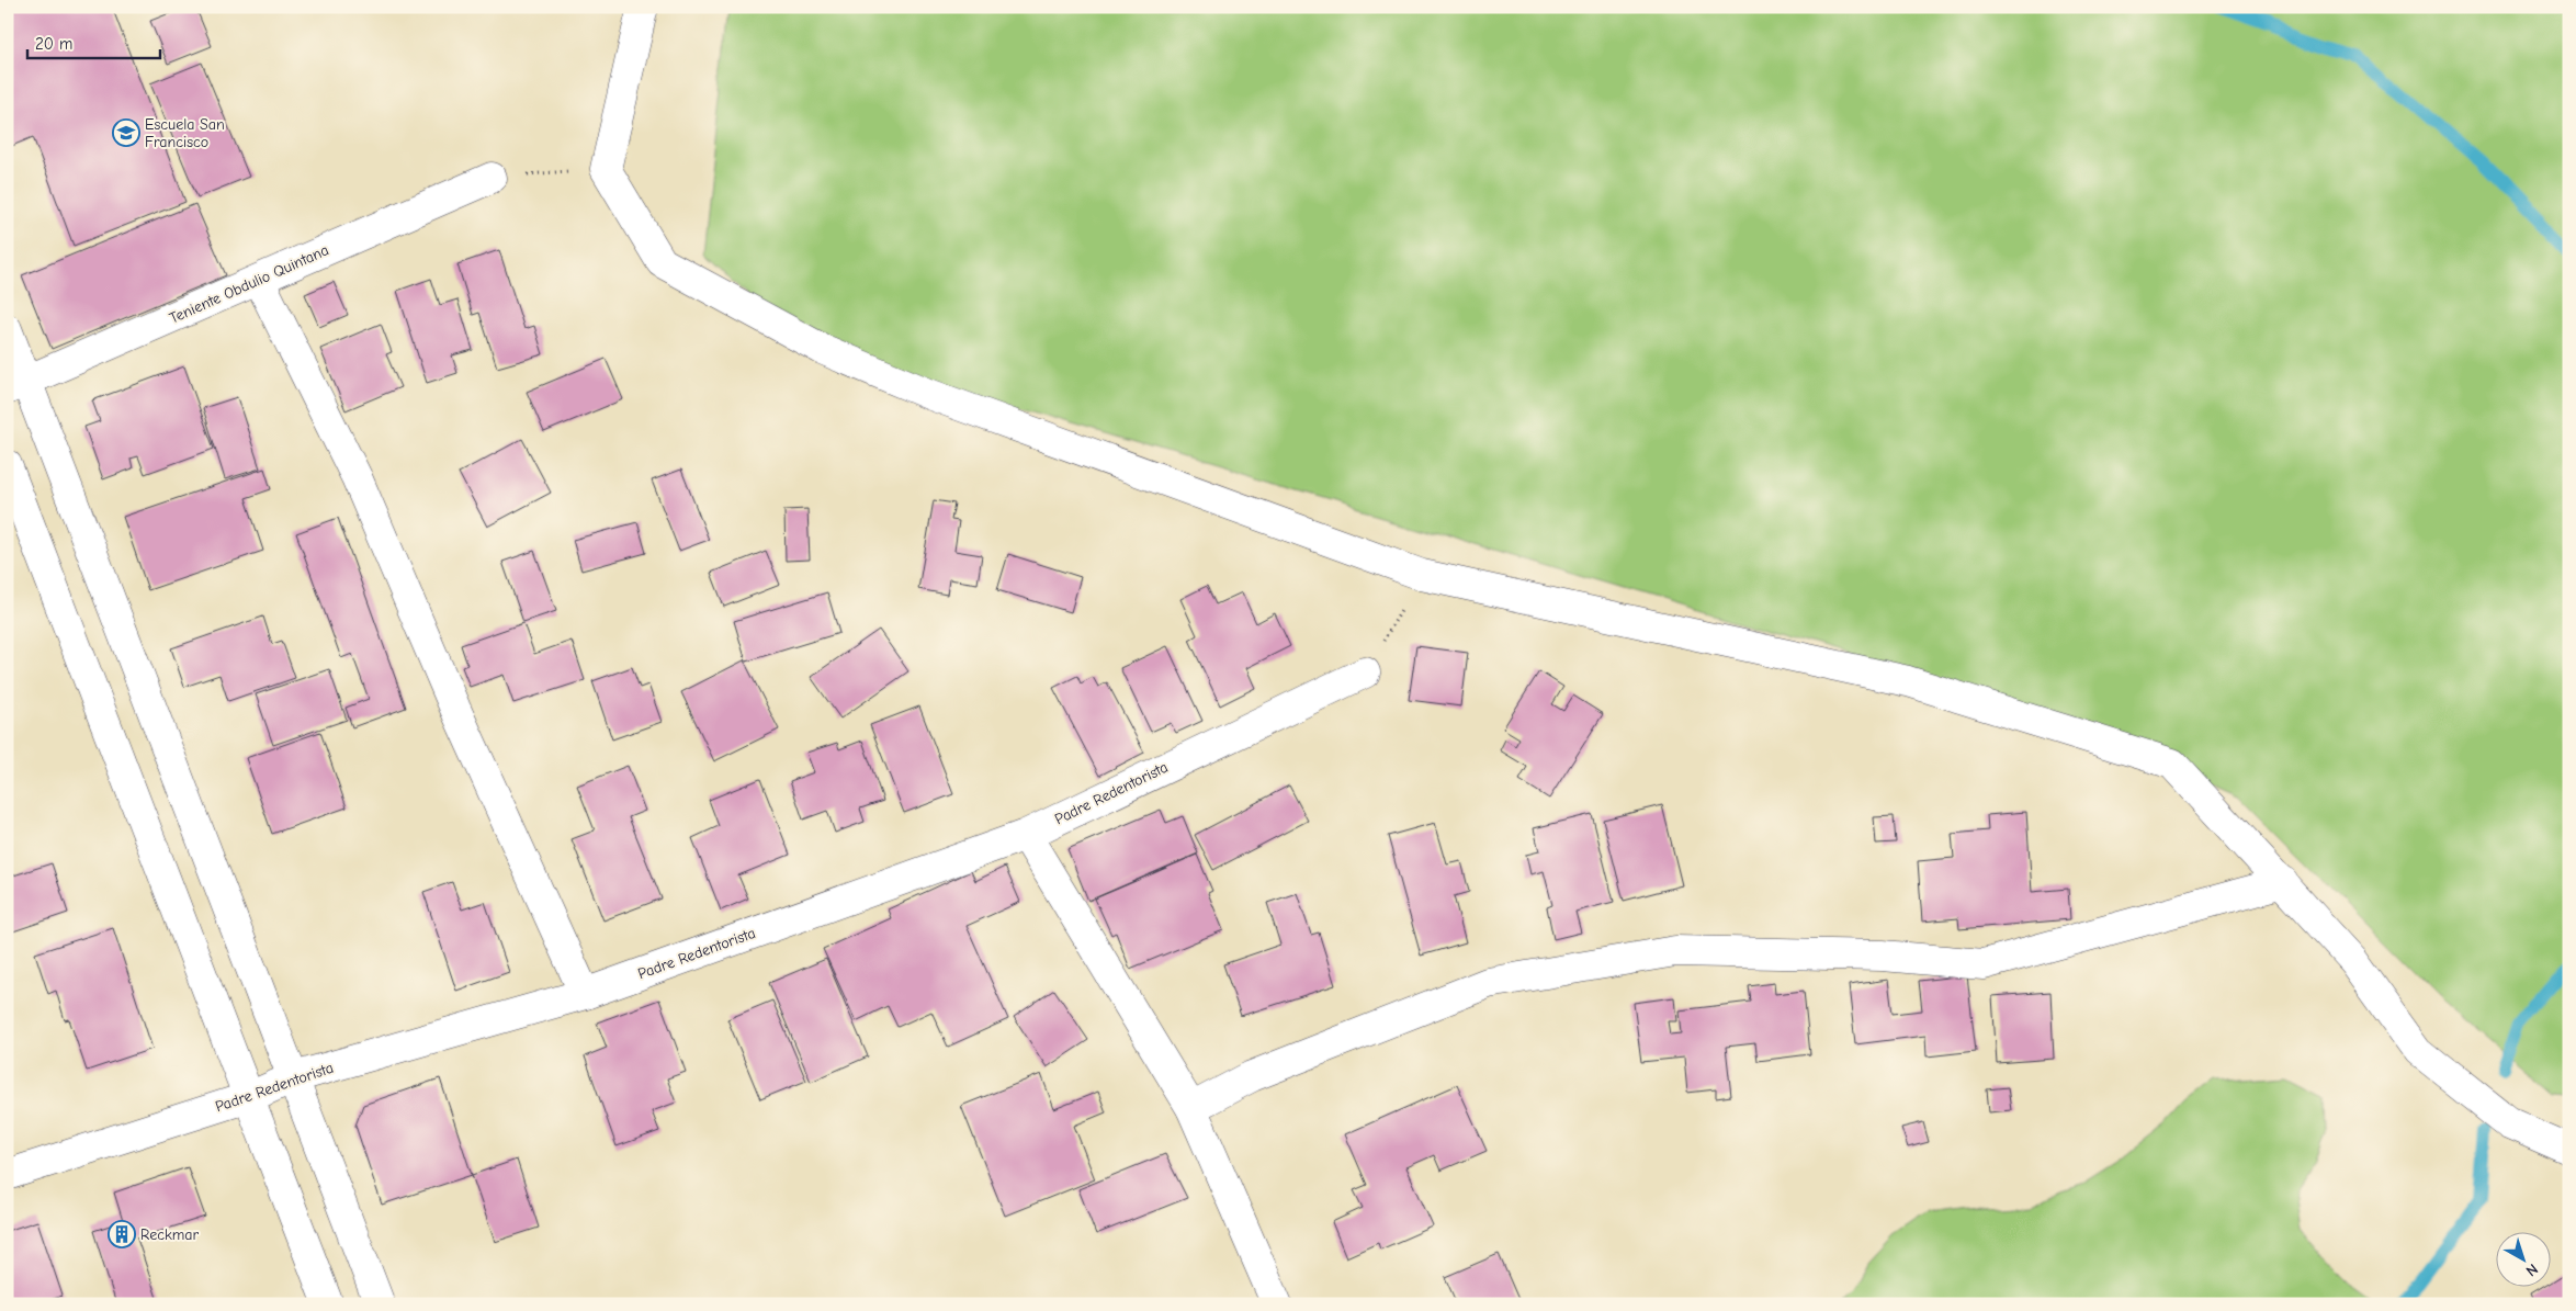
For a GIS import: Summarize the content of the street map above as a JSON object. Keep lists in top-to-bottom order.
{
  "streets": {
    "street": ["Teniente Obdulio Quintana", "Padre Redentorista"]
  },
  "places": {
    "school or university": ["Escuela San Francisco"],
    "building": ["Reckmar"]
  },
  "scale_bar": "20 m",
  "north": "bottom right"
}
